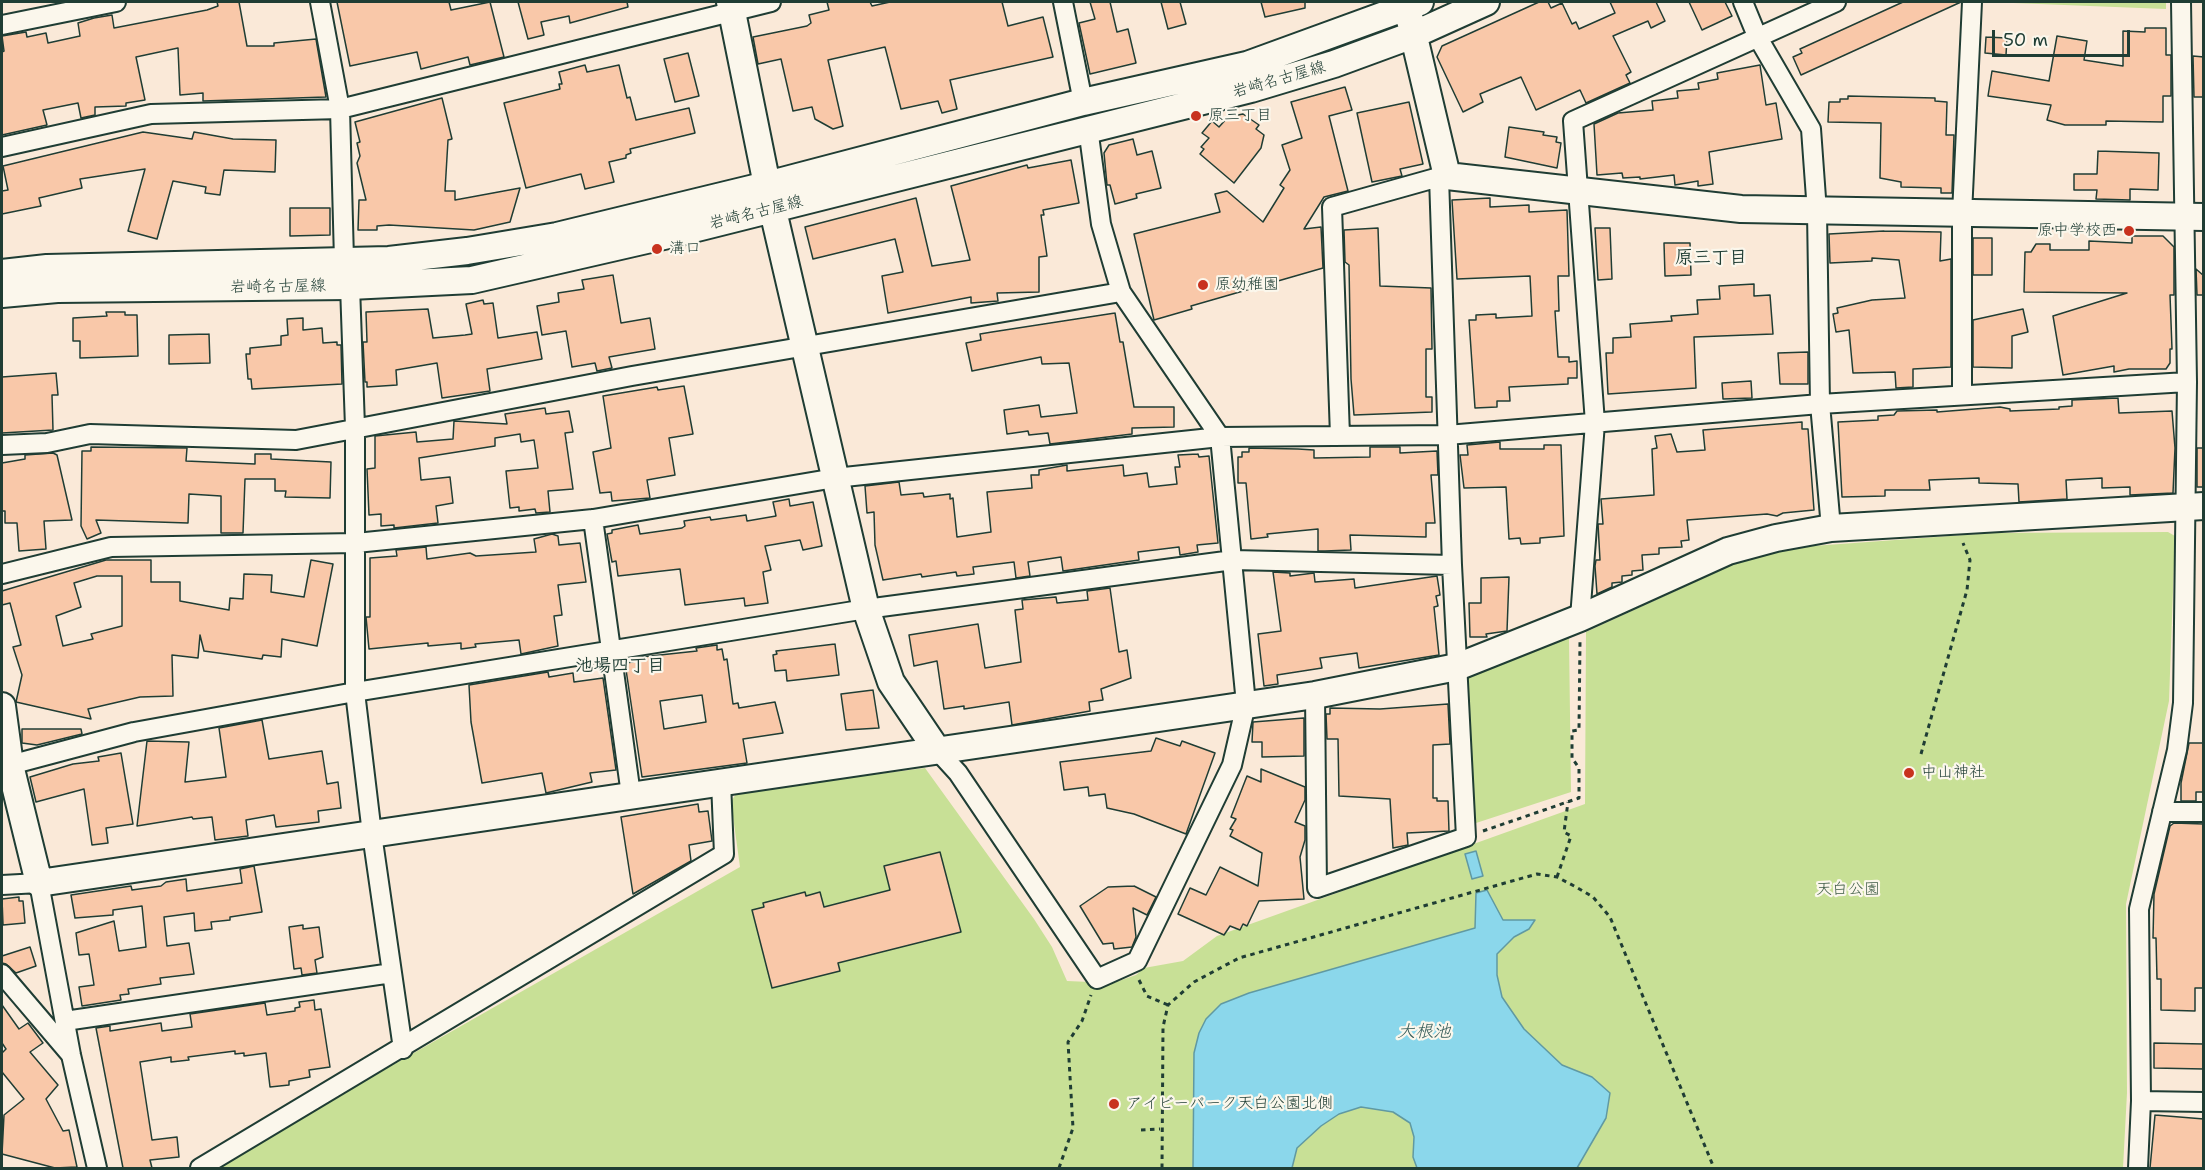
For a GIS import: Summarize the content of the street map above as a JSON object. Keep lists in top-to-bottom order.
{
  "streets": {
    "street": ["岩崎名古屋線"]
  },
  "districts": ["原三丁目", "池場四丁目"],
  "water": ["大根池"],
  "parks": ["天白公園"],
  "places": [
    "原三丁目",
    "原中学校西",
    "溝口",
    "原幼稚園",
    "中山神社",
    "アイビーパーク天白公園北側"
  ],
  "scale_bar": "50 m"
}
